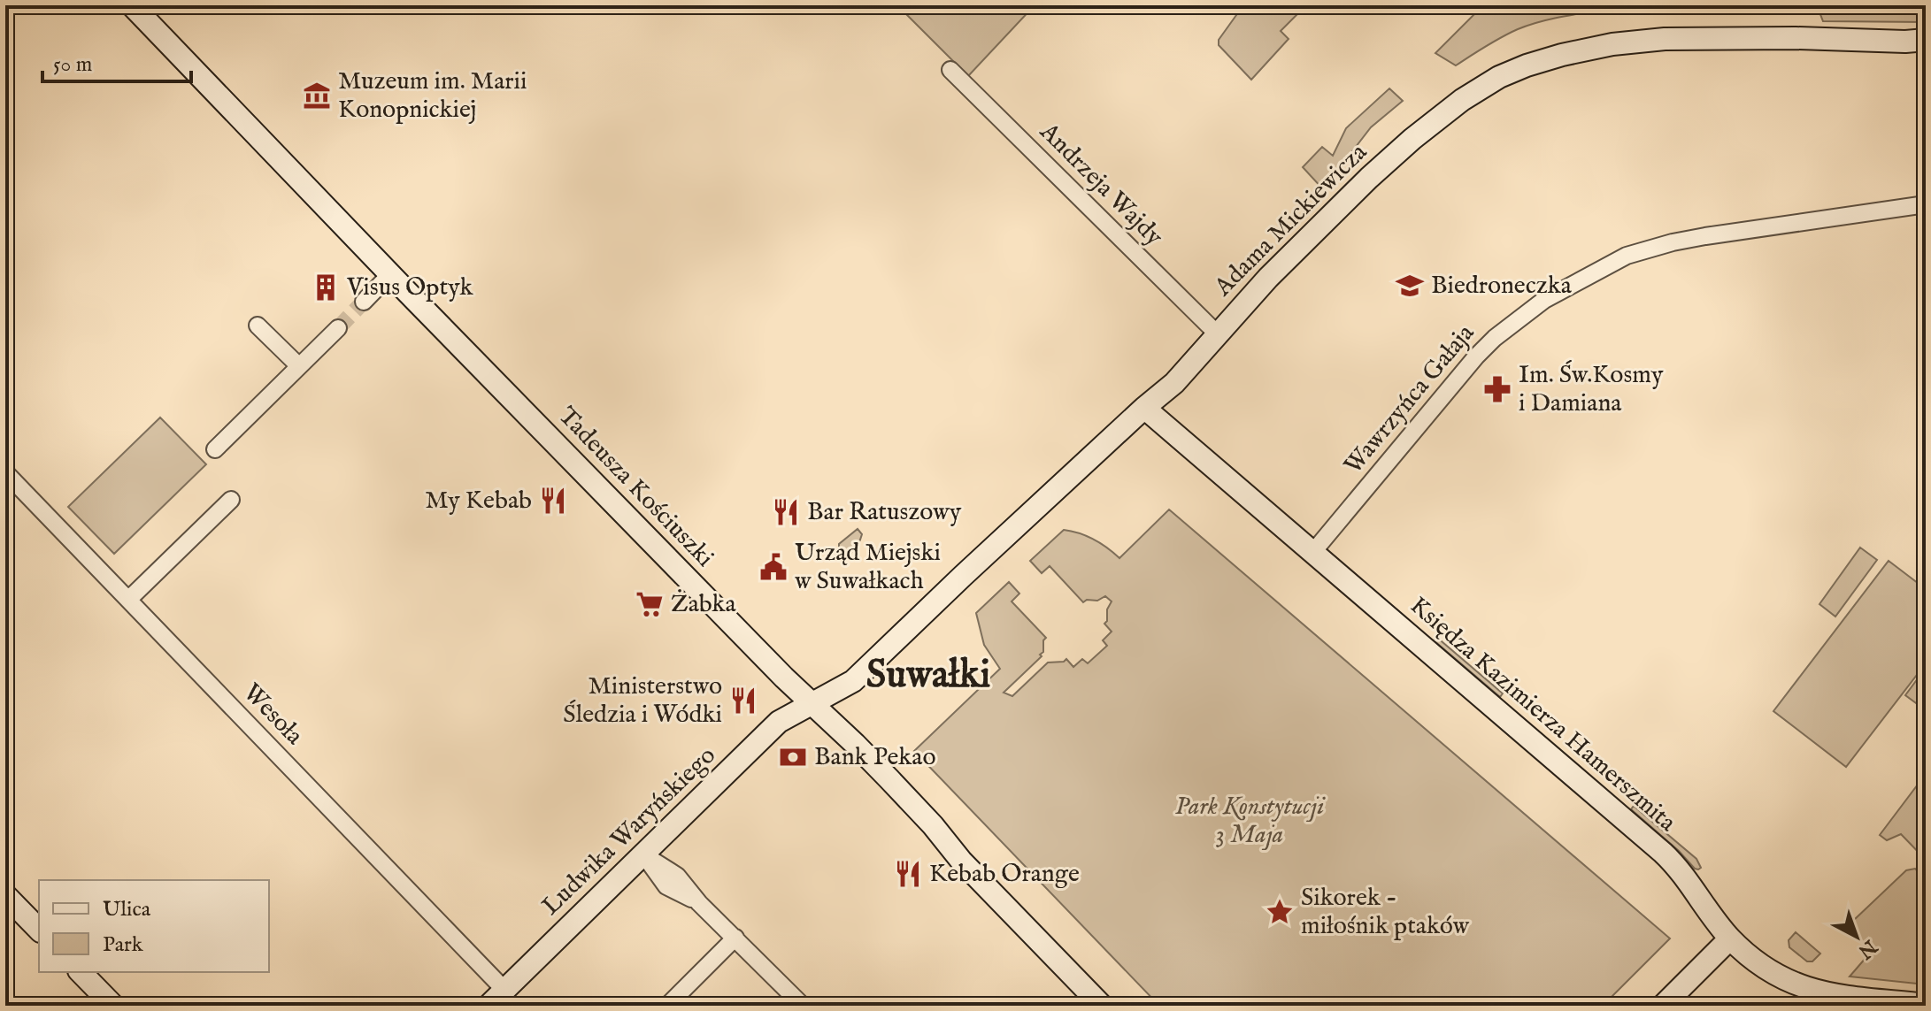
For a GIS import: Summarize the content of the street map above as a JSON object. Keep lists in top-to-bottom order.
{
  "streets": {
    "street": [
      "Andrzeja Wajdy",
      "Adama Mickiewicza",
      "Wawrzyńca Gałaja",
      "Tadeusza Kościuszki",
      "Wesoła",
      "Księdza Kazimierza Hamerszmita",
      "Ludwika Waryńskiego"
    ]
  },
  "crossings": [
    ["Andrzeja Wajdy", "Adama Mickiewicza"],
    ["Adama Mickiewicza", "Tadeusza Kościuszki"],
    ["Adama Mickiewicza", "Księdza Kazimierza Hamerszmita"],
    ["Adama Mickiewicza", "Ludwika Waryńskiego"],
    ["Wawrzyńca Gałaja", "Księdza Kazimierza Hamerszmita"],
    ["Tadeusza Kościuszki", "Ludwika Waryńskiego"],
    ["Wesoła", "Ludwika Waryńskiego"]
  ],
  "districts": ["Suwałki"],
  "parks": ["Park Konstytucji 3 Maja"],
  "places": {
    "museum": ["Muzeum im. Marii Konopnickiej"],
    "school or university": ["Biedroneczka"],
    "building": ["Visus Optyk"],
    "pharmacy": ["Im. Św.Kosmy i Damiana"],
    "restaurant": [
      "My Kebab",
      "Bar Ratuszowy",
      "Ministerstwo Śledzia i Wódki",
      "Kebab Orange"
    ],
    "public building": ["Urząd Miejski w Suwałkach"],
    "supermarket": ["Żabka"],
    "bank": ["Bank Pekao"],
    "place": ["Sikorek - miłośnik ptaków"]
  },
  "legend": ["Ulica", "Park"],
  "scale_bar": "50 m",
  "north": "bottom right"
}
